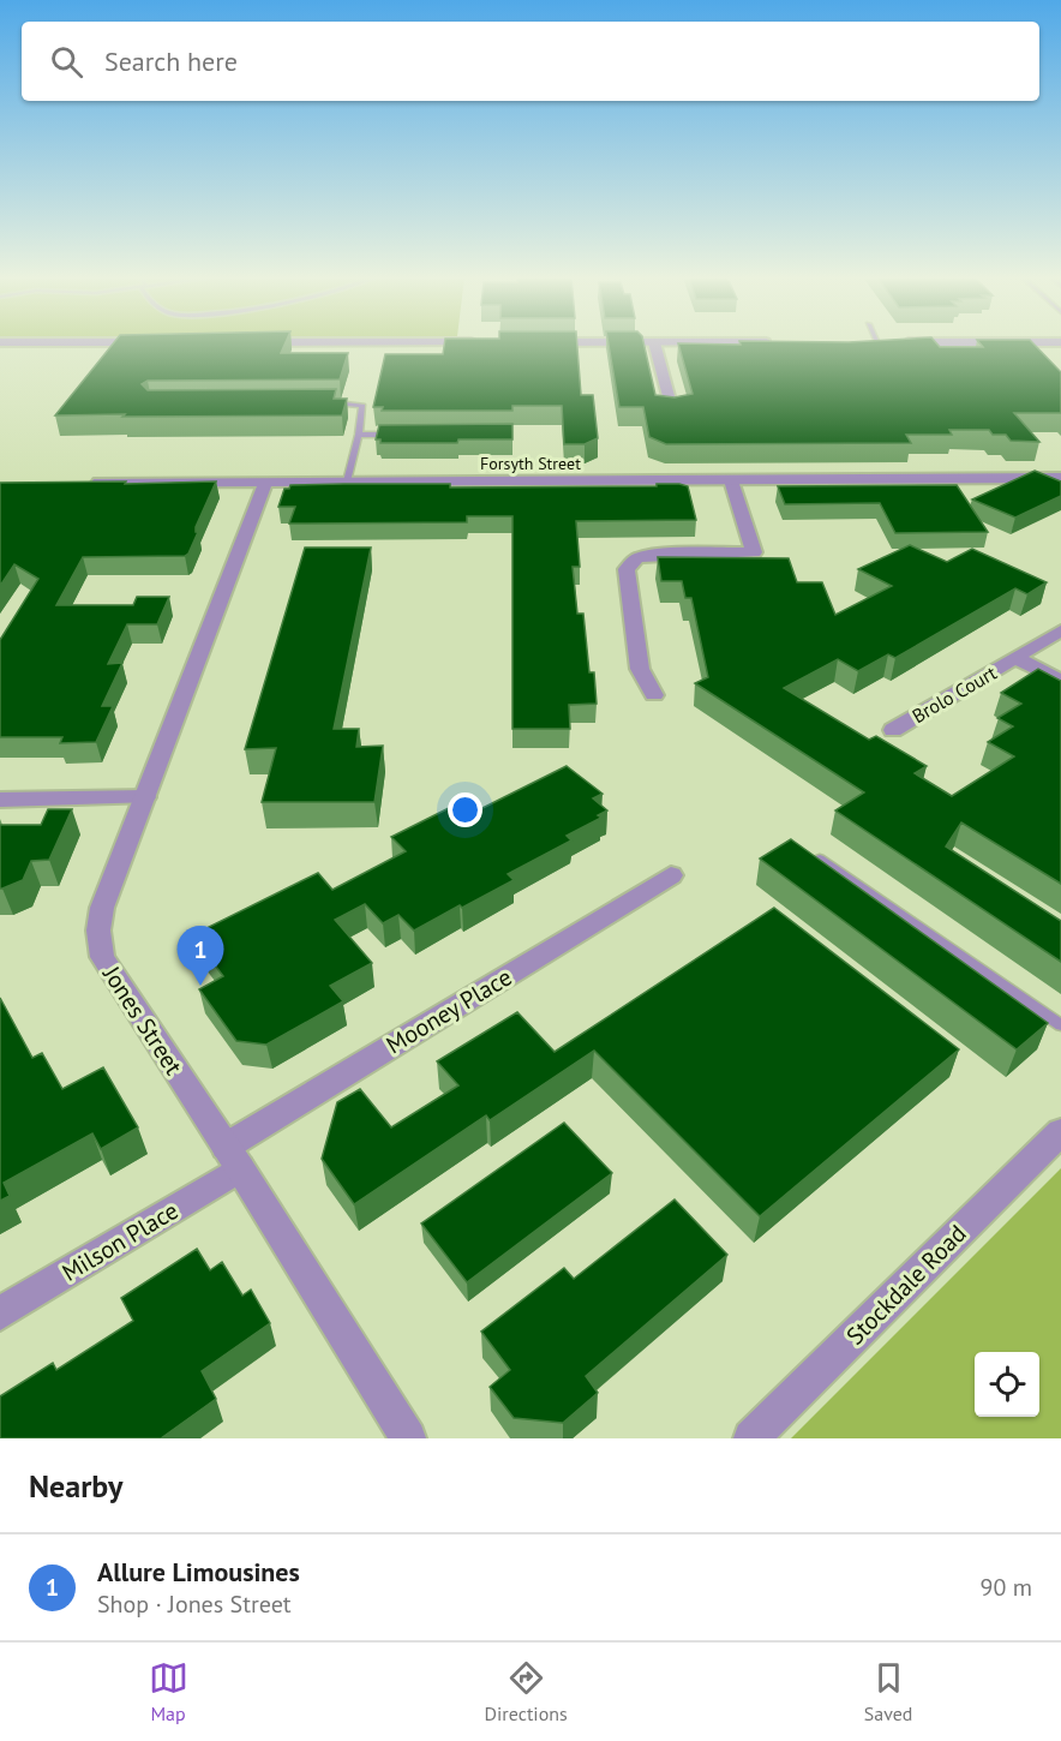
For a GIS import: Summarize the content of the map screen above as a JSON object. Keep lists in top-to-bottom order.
{
  "streets": {
    "street": [
      "Forsyth Street",
      "Brolo Court",
      "Mooney Place",
      "Jones Street",
      "Milson Place",
      "Stockdale Road"
    ]
  },
  "crossings": [
    ["Forsyth Street", "Jones Street"],
    ["Mooney Place", "Jones Street"],
    ["Mooney Place", "Milson Place"],
    ["Jones Street", "Milson Place"]
  ],
  "page": {
    "search": "Search here",
    "pins": "1",
    "heading": "Nearby",
    "list": [
      {
        "mark": "1",
        "name": "Allure Limousines",
        "note": "Shop · Jones Street",
        "value": "90 m"
      }
    ],
    "nav": ["Map", "Directions", "Saved"]
  }
}
